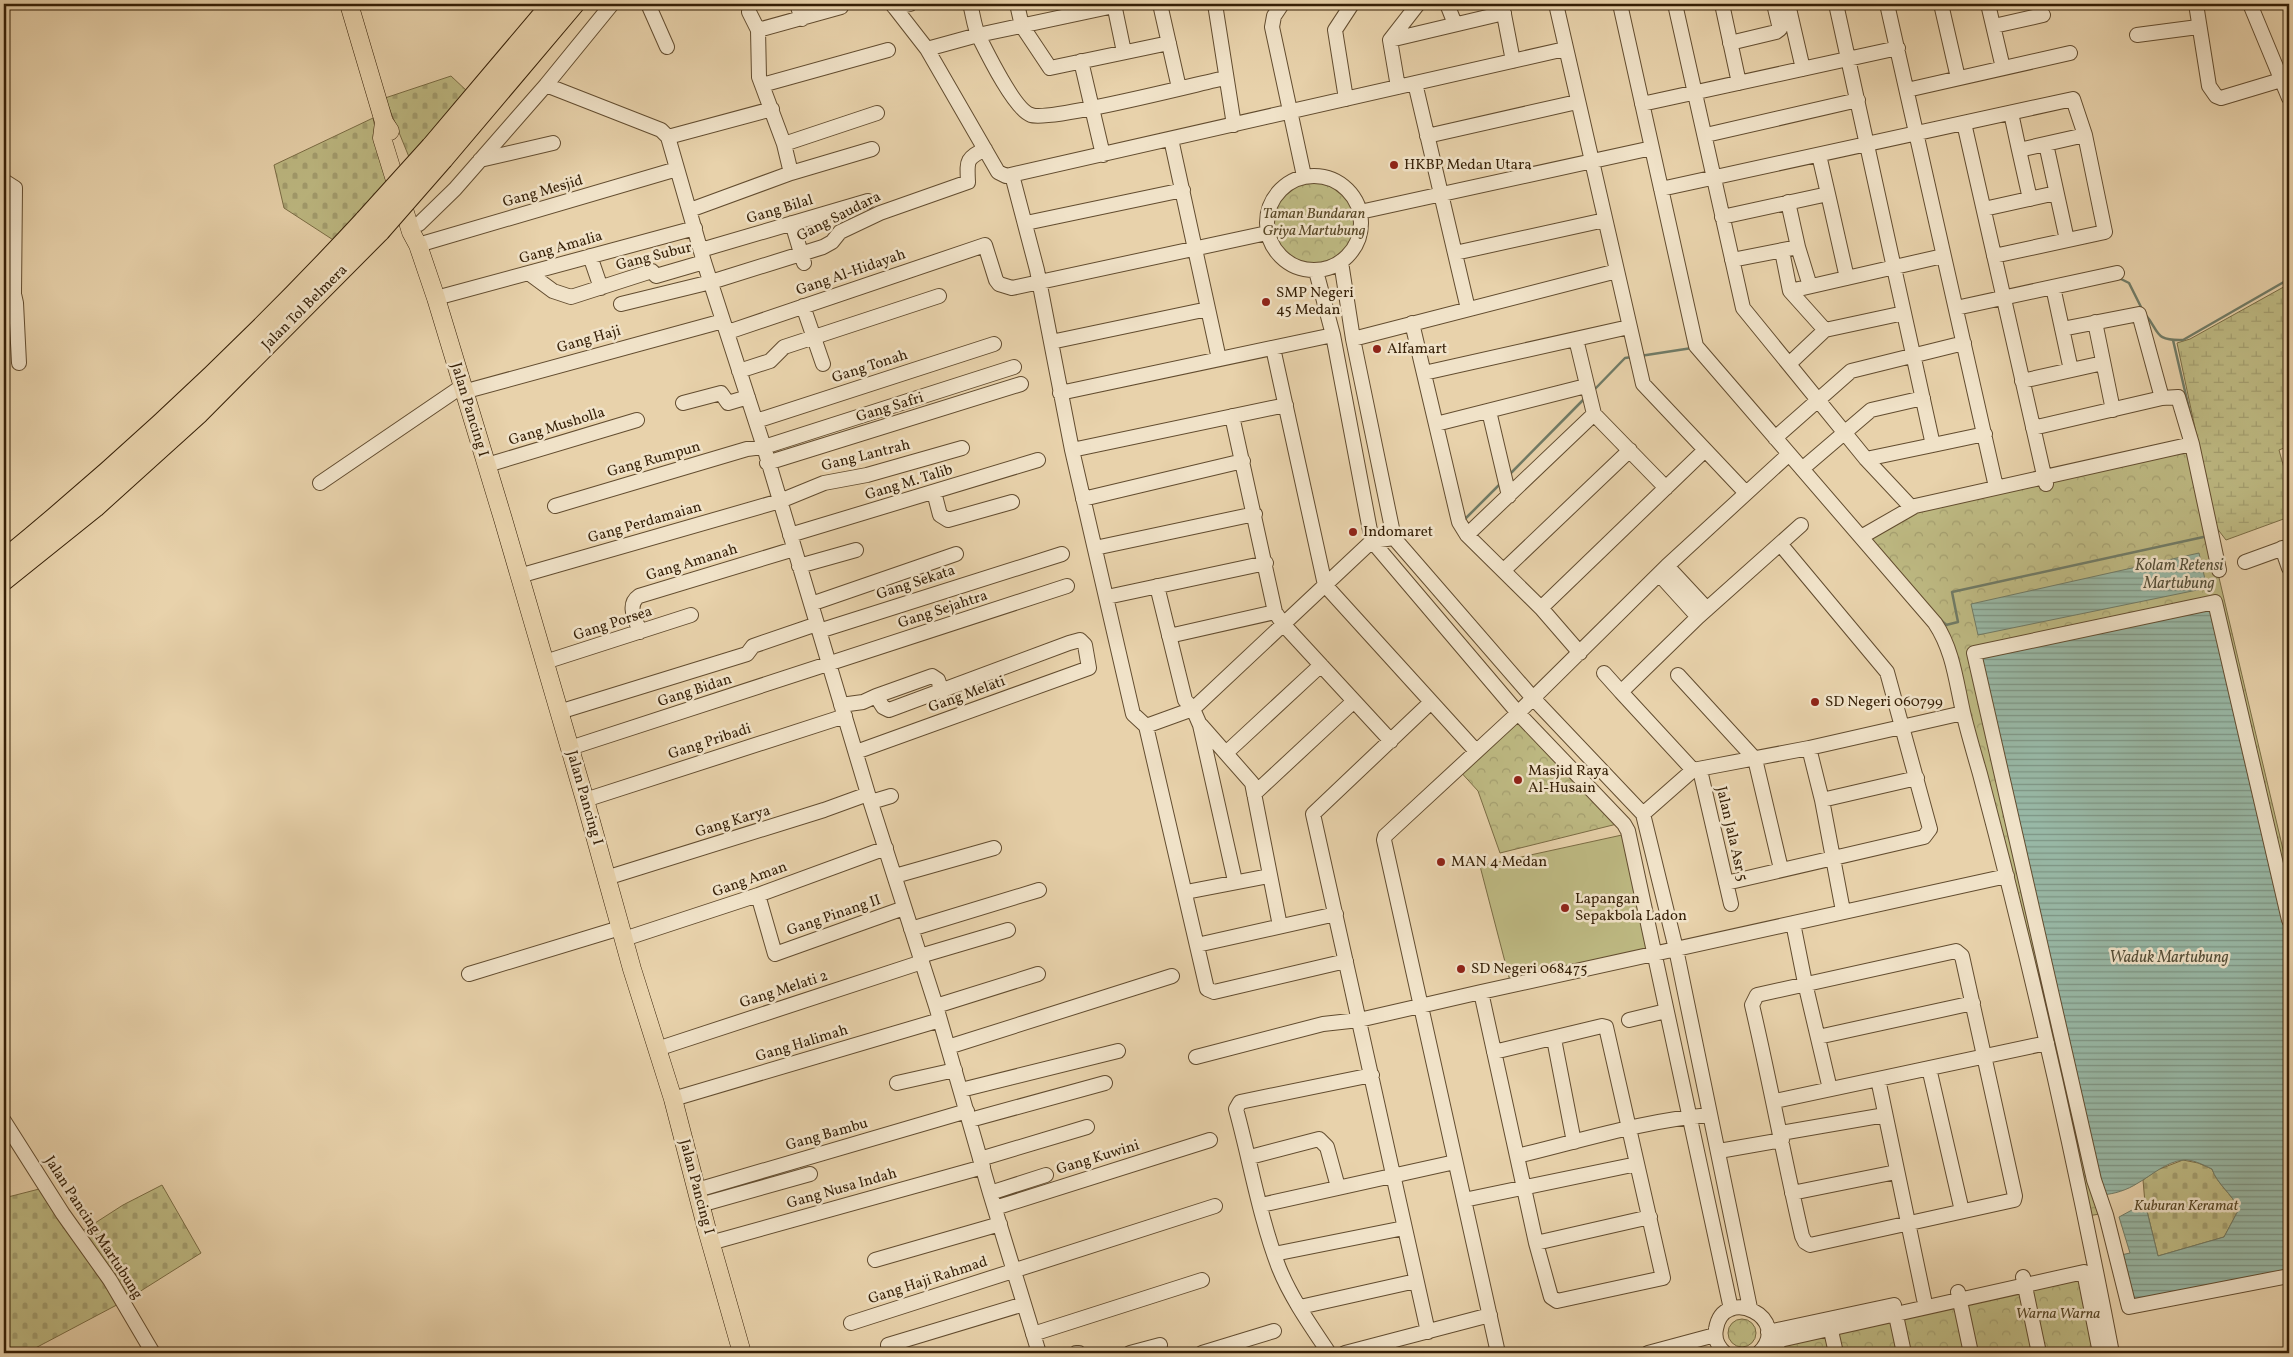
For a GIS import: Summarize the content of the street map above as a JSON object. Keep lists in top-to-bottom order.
{
  "streets": {
    "highway": ["Jalan Tol Belmera"],
    "main road": ["Jalan Pancing I"],
    "street": [
      "Gang Mesjid",
      "Gang Bilal",
      "Gang Saudara",
      "Gang Amalia",
      "Gang Subur",
      "Gang Al-Hidayah",
      "Gang Haji",
      "Gang Tonah",
      "Gang Safri",
      "Gang Musholla",
      "Gang Lantrah",
      "Gang Rumpun",
      "Gang M. Talib",
      "Gang Perdamaian",
      "Gang Amanah",
      "Gang Sekata",
      "Gang Sejahtra",
      "Gang Porsea",
      "Gang Bidan",
      "Gang Melati",
      "Gang Pribadi",
      "Gang Karya",
      "Jalan Jala Asr 5",
      "Gang Aman",
      "Gang Pinang II",
      "Gang Melati 2",
      "Gang Halimah",
      "Gang Bambu",
      "Gang Kuwini",
      "Gang Nusa Indah",
      "Jalan Pancing Martubung",
      "Gang Haji Rahmad"
    ]
  },
  "crossings": [
    ["Gang Mesjid", "Jalan Pancing I"],
    ["Gang Bilal", "Gang Subur"],
    ["Gang Amalia", "Gang Subur"],
    ["Gang Amalia", "Jalan Pancing I"],
    ["Gang Al-Hidayah", "Gang Haji"],
    ["Gang Haji", "Jalan Pancing I"],
    ["Jalan Pancing I", "Gang Musholla"],
    ["Jalan Pancing I", "Gang Perdamaian"],
    ["Jalan Pancing I", "Gang Sekata"],
    ["Jalan Pancing I", "Gang Porsea"],
    ["Jalan Pancing I", "Gang Bidan"],
    ["Jalan Pancing I", "Gang Pribadi"],
    ["Jalan Pancing I", "Gang Karya"],
    ["Jalan Pancing I", "Gang Aman"],
    ["Jalan Pancing I", "Gang Melati 2"],
    ["Jalan Pancing I", "Gang Halimah"],
    ["Jalan Pancing I", "Gang Bambu"],
    ["Jalan Pancing I", "Gang Nusa Indah"],
    ["Gang Lantrah", "Gang Perdamaian"],
    ["Gang Amanah", "Gang Porsea"],
    ["Gang Sejahtra", "Gang Bidan"],
    ["Gang Melati", "Gang Pribadi"],
    ["Gang Aman", "Gang Pinang II"]
  ],
  "water": ["Kolam Retensi Martubung", "Waduk Martubung"],
  "parks": ["Taman Bundaran Griya Martubung", "Kuburan Keramat", "Warna Warna"],
  "places": [
    "HKBP Medan Utara",
    "SMP Negeri 45 Medan",
    "Alfamart",
    "Indomaret",
    "SD Negeri 060799",
    "Masjid Raya Al-Husain",
    "MAN 4 Medan",
    "Lapangan Sepakbola Ladon",
    "SD Negeri 068475"
  ]
}
